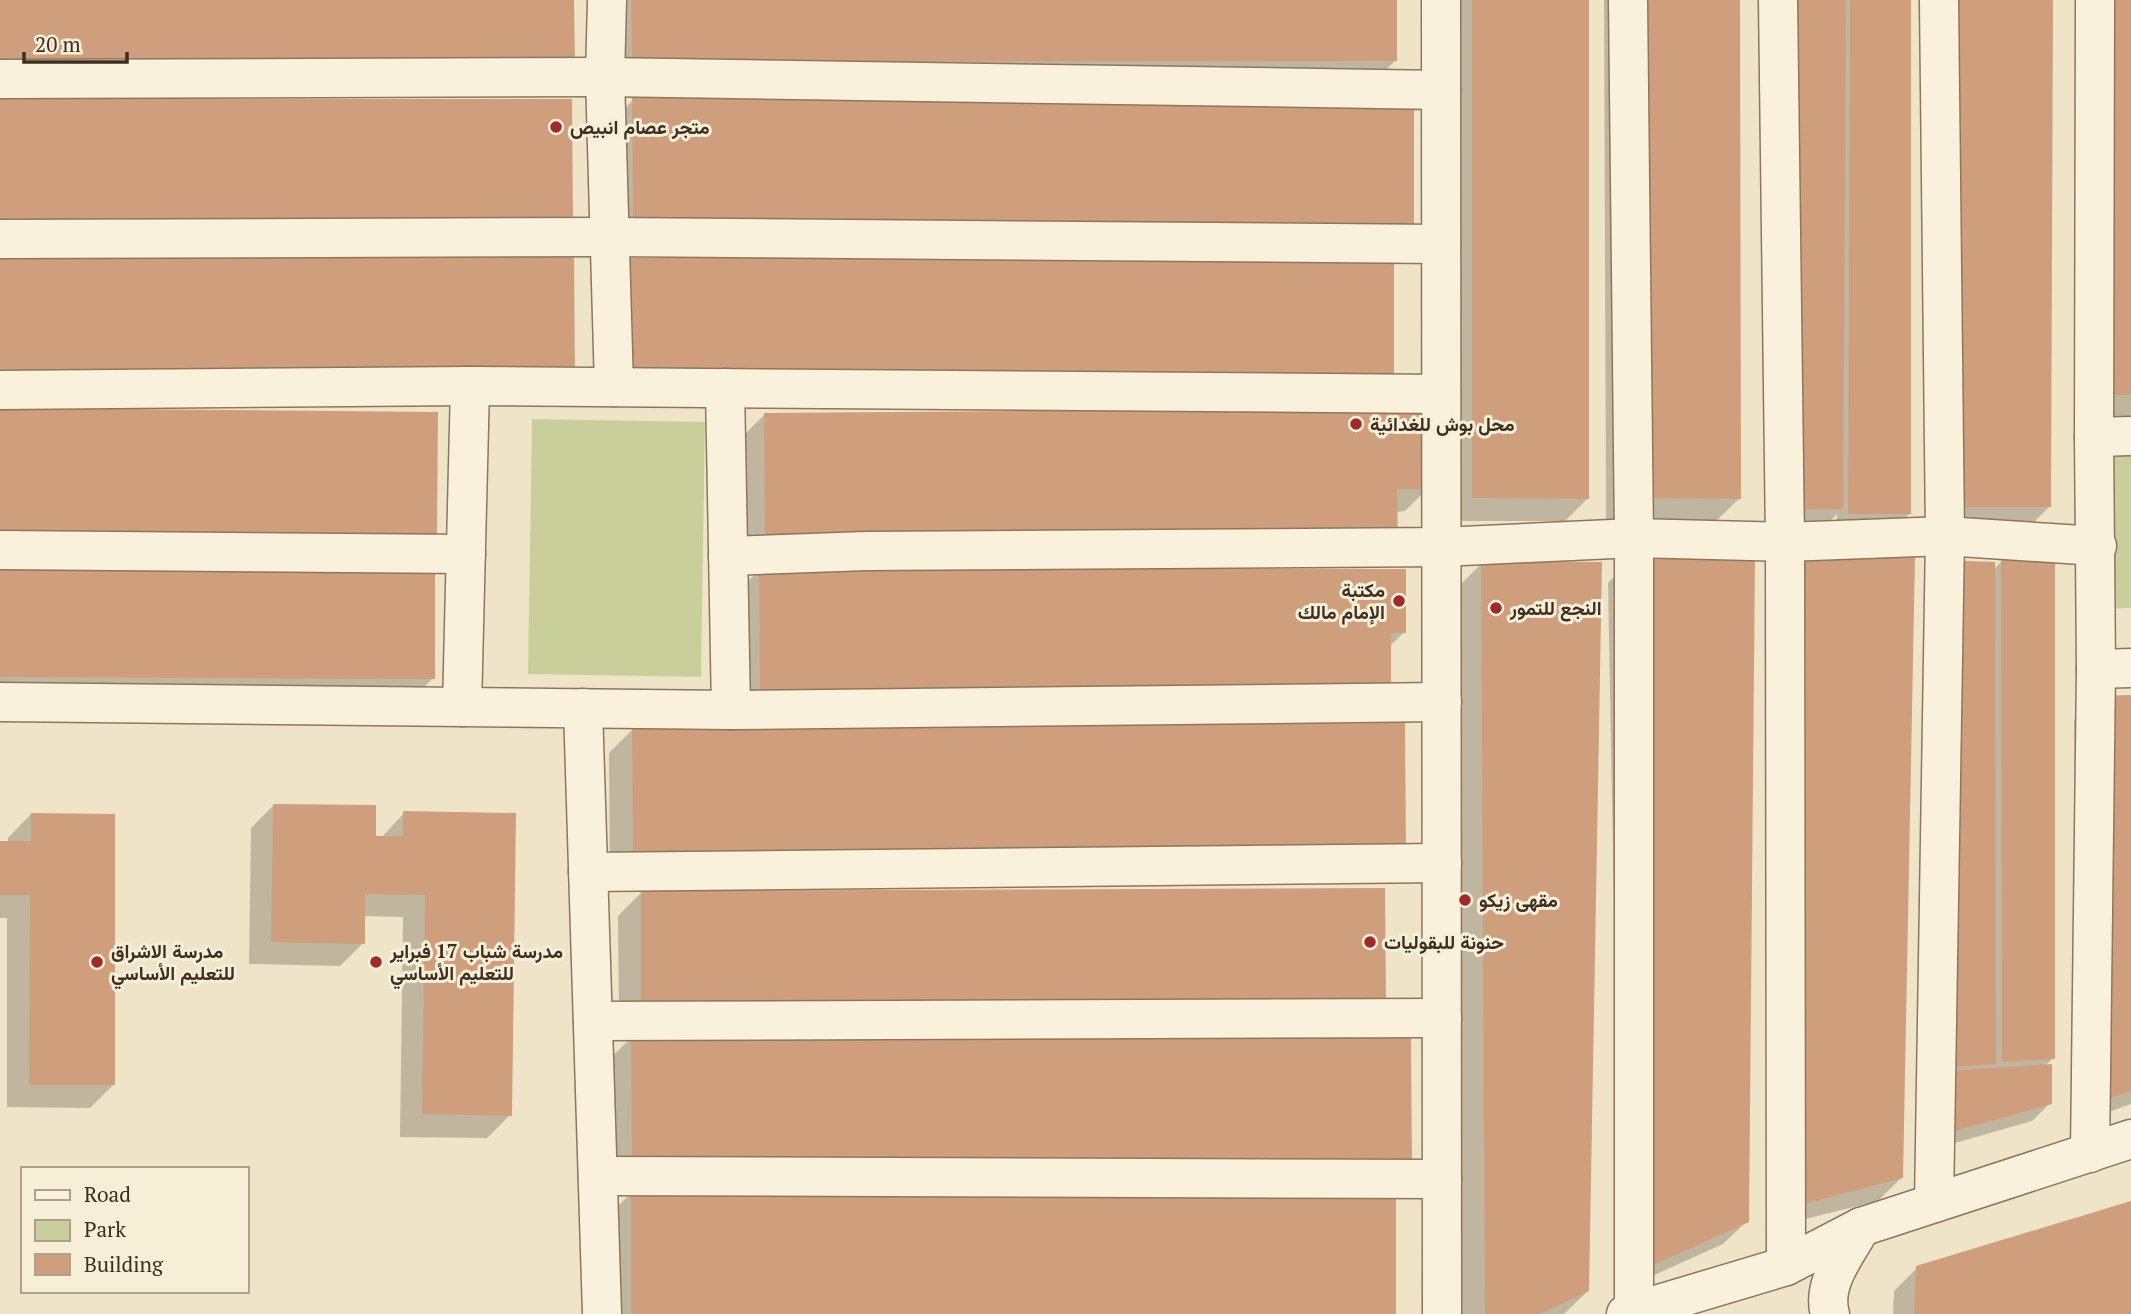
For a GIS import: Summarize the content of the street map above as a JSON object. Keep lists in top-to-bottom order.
{
  "places": [
    "متجر عصام انبيص",
    "محل بوش للغدائية",
    "مكتبة الإمام مالك",
    "النجع للتمور",
    "مقهى زيكو",
    "حنونة للبقوليات",
    "مدرسة الاشراق للتعليم الأساسي",
    "مدرسة شباب 17 فبراير للتعليم الأساسي"
  ],
  "legend": ["Road", "Park", "Building"],
  "scale_bar": "20 m"
}
